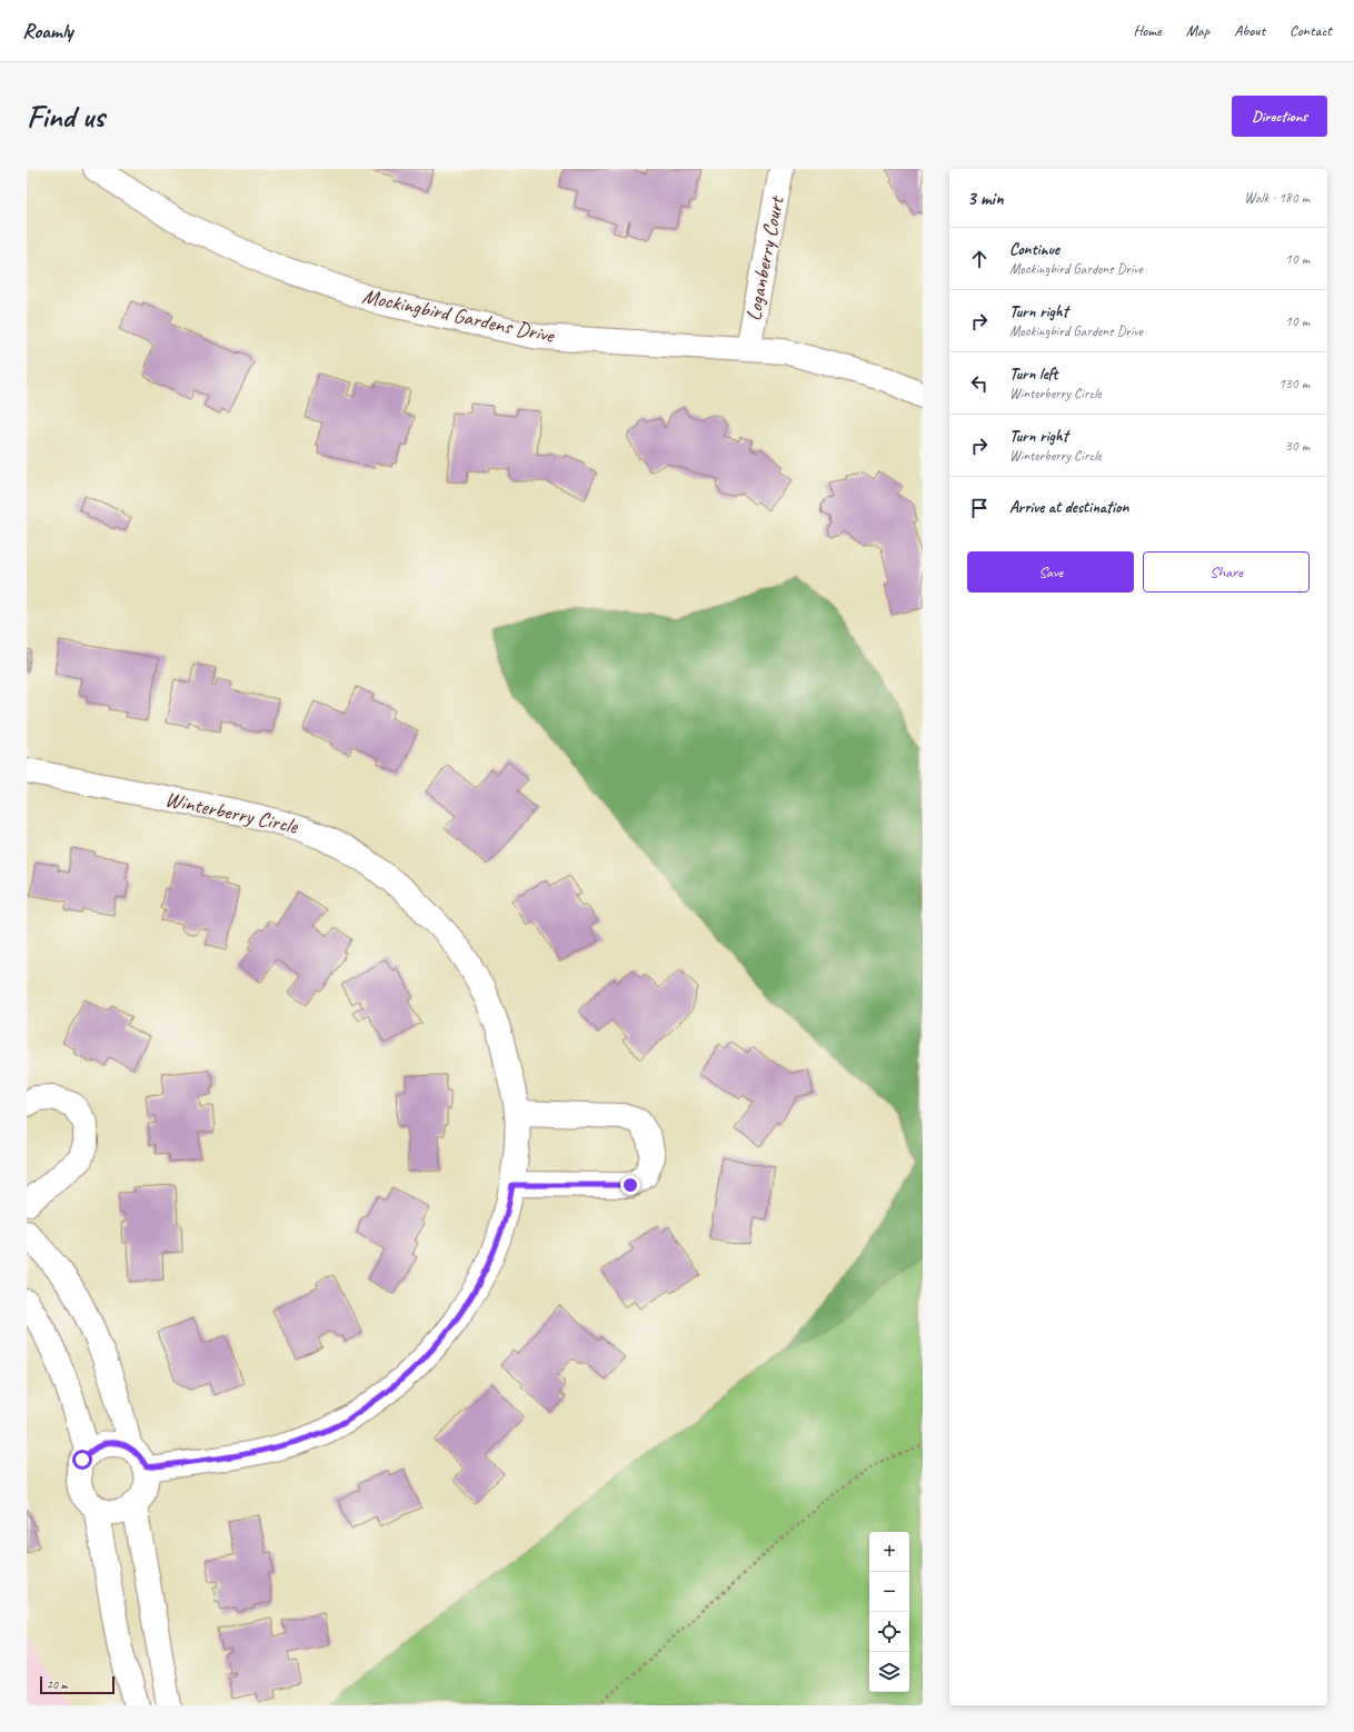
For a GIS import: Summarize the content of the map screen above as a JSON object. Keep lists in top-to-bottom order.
{
  "streets": {
    "street": ["Loganberry Court", "Mockingbird Gardens Drive", "Winterberry Circle"]
  },
  "crossings": [
    ["Loganberry Court", "Mockingbird Gardens Drive"]
  ],
  "scale_bar": "20 m",
  "page": {
    "header": "Roamly",
    "nav": [
      "Home",
      "Map",
      "About",
      "Contact"
    ],
    "buttons": [
      "Directions",
      ["Save", "Share"]
    ],
    "title": "Find us",
    "heading": ["3 min", "Walk · 180 m"],
    "list": [
      ["Continue", "Mockingbird Gardens Drive", "10 m"],
      ["Turn right", "Mockingbird Gardens Drive", "10 m"],
      ["Turn left", "Winterberry Circle", "130 m"],
      ["Turn right", "Winterberry Circle", "30 m"],
      "Arrive at destination"
    ],
    "map_buttons": ["+", "−"],
    "scale": "20 m"
  }
}
